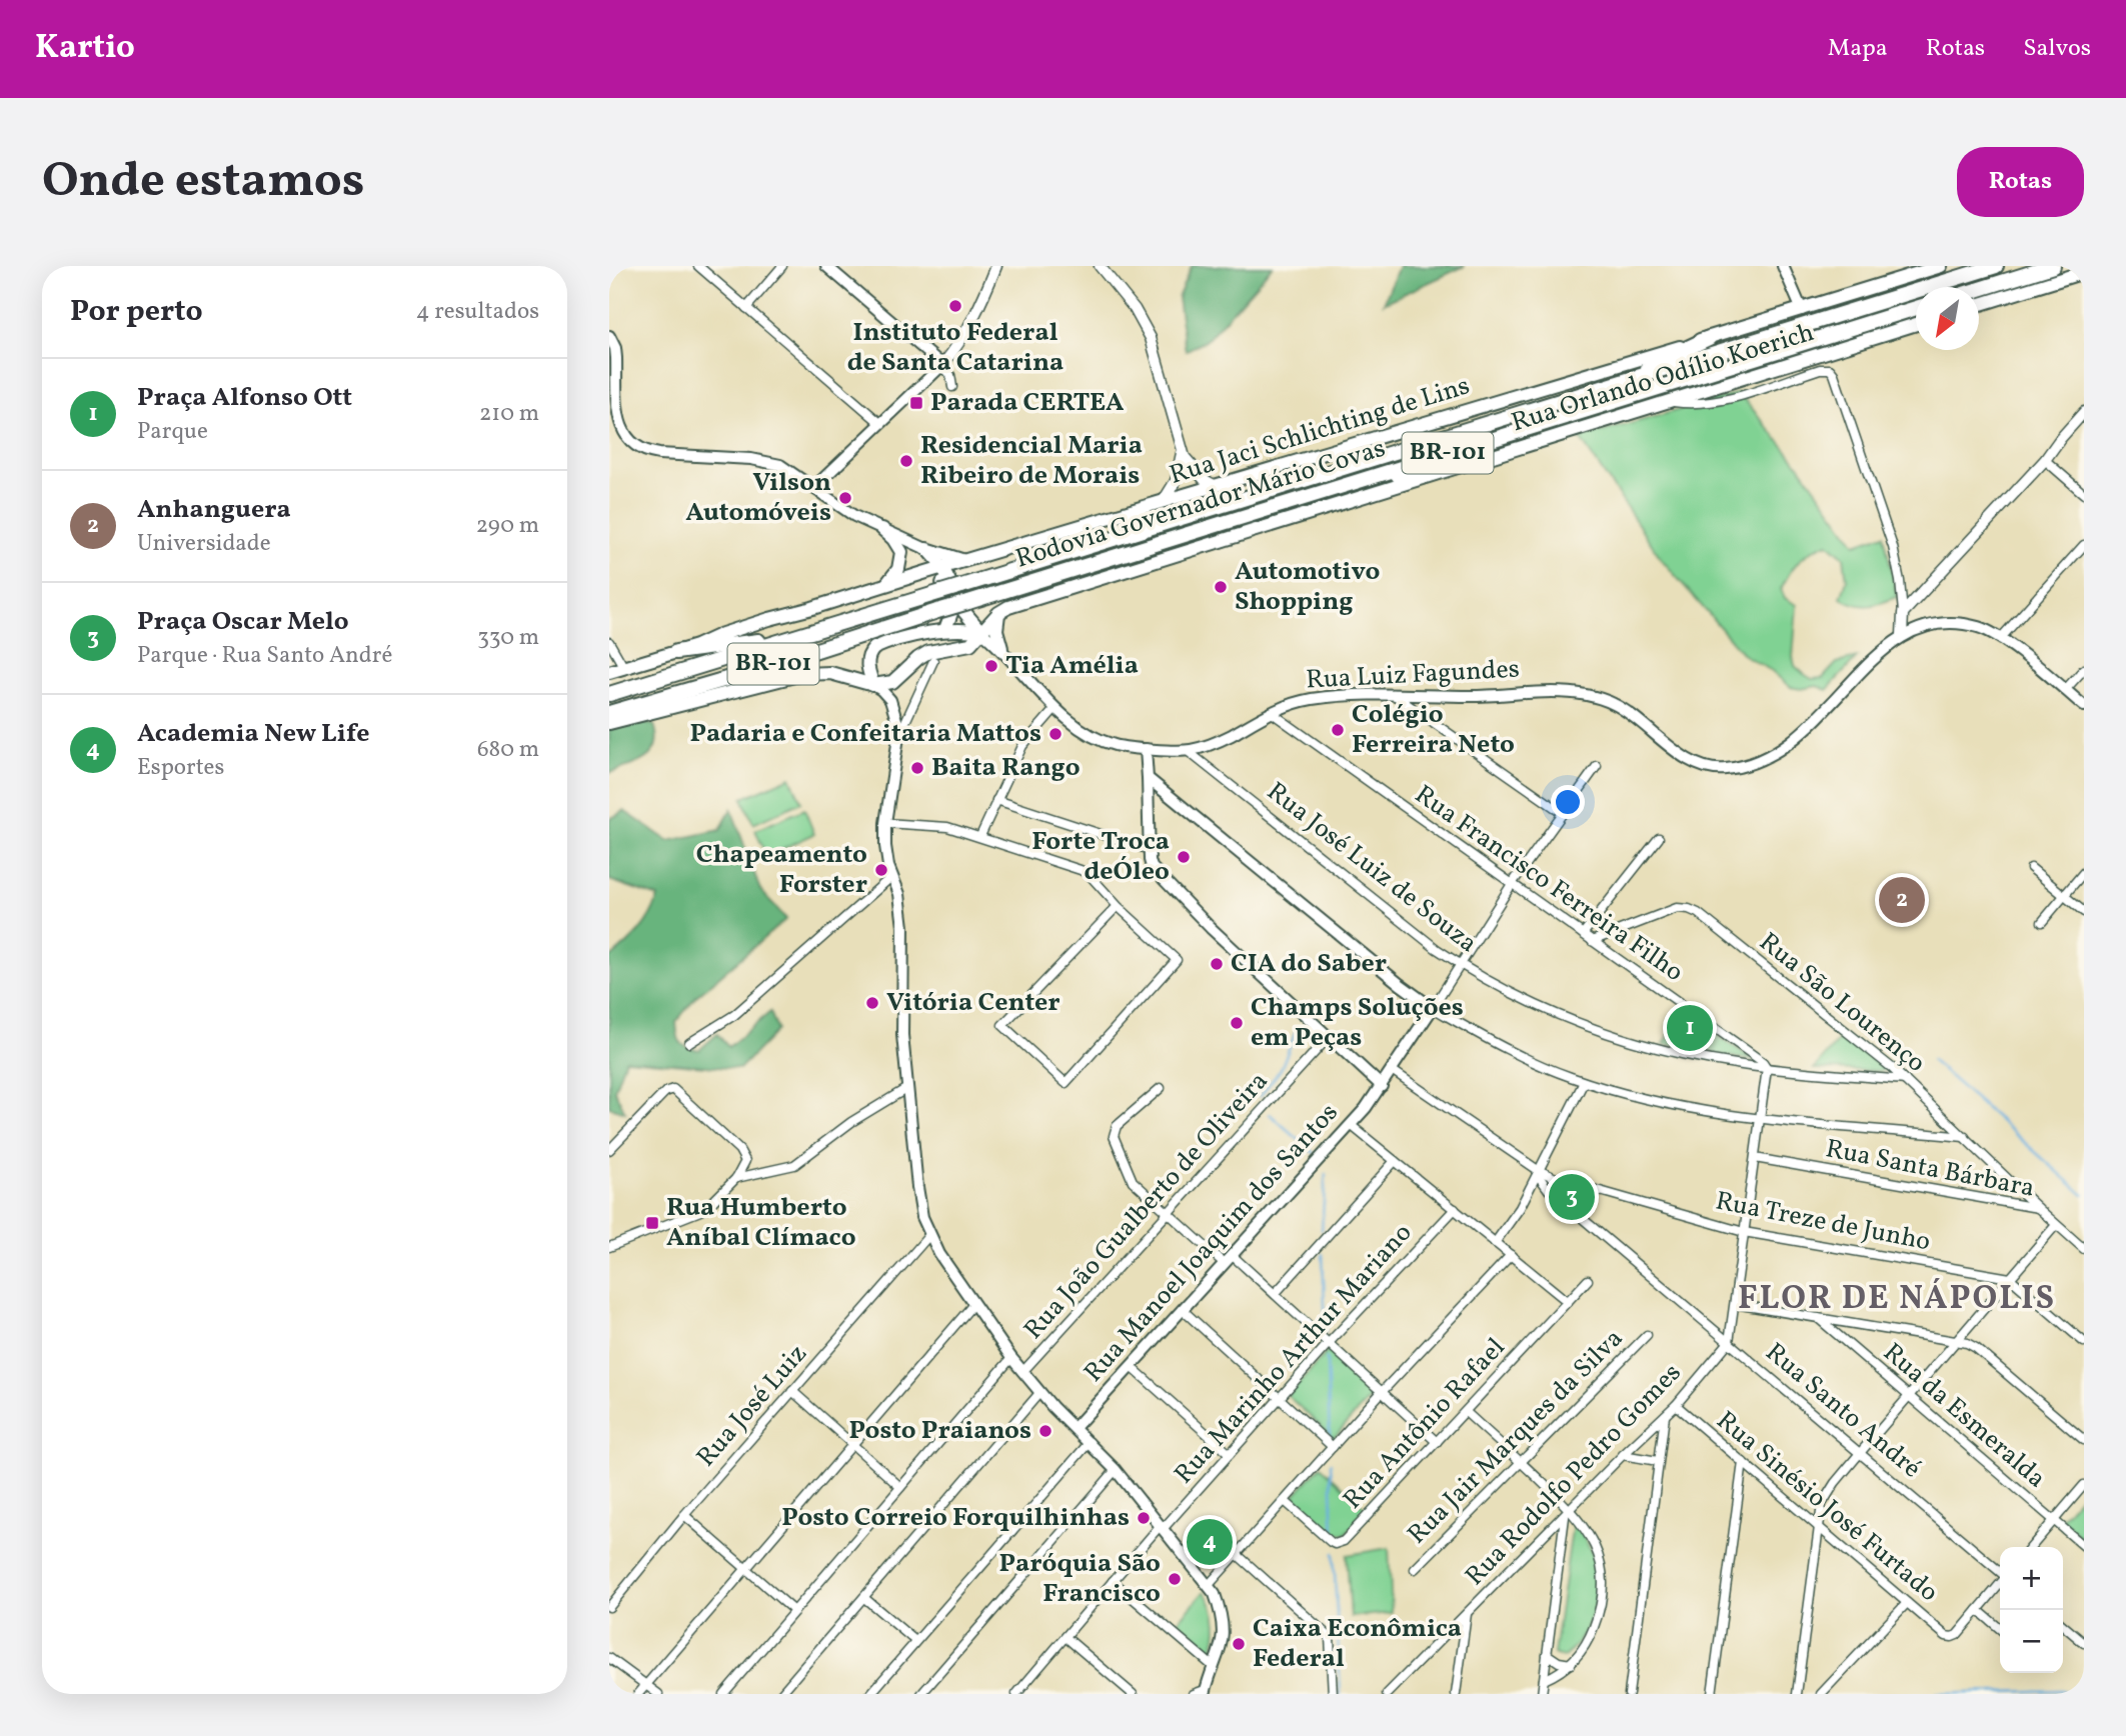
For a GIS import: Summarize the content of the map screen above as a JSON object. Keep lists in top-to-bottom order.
{
  "streets": {
    "highway": ["BR-101", "Rodovia Governador Mário Covas"],
    "main road": [
      "Rua Orlando Odílio Koerich",
      "Rua Jaci Schlichting de Lins",
      "Rua Luiz Fagundes",
      "Rua Manoel Joaquim dos Santos"
    ],
    "street": [
      "Rua José Luiz de Souza",
      "Rua Francisco Ferreira Filho",
      "Rua São Lourenço",
      "Rua Santa Bárbara",
      "Rua João Gualberto de Oliveira",
      "Rua Treze de Junho",
      "Rua Marinho Arthur Mariano",
      "Rua José Luiz",
      "Rua Santo André",
      "Rua da Esmeralda",
      "Rua Antônio Rafael",
      "Rua Jair Marques da Silva",
      "Rua Rodolfo Pedro Gomes",
      "Rua Sinésio José Furtado"
    ]
  },
  "crossings": [
    ["Rua Orlando Odílio Koerich", "Rua Luiz Fagundes"],
    ["Rua Jaci Schlichting de Lins", "Rua Luiz Fagundes"],
    ["Rua Luiz Fagundes", "Rua José Luiz de Souza"],
    ["Rua Luiz Fagundes", "Rua Francisco Ferreira Filho"],
    ["Rua José Luiz de Souza", "Rua Francisco Ferreira Filho"],
    ["Rua José Luiz de Souza", "Rua São Lourenço"],
    ["Rua Francisco Ferreira Filho", "Rua São Lourenço"],
    ["Rua São Lourenço", "Rua Santa Bárbara"],
    ["Rua Treze de Junho", "Rua Santo André"],
    ["Rua Manoel Joaquim dos Santos", "Rua Santo André"],
    ["Rua Santo André", "Rua Rodolfo Pedro Gomes"],
    ["Rua Rodolfo Pedro Gomes", "Rua Sinésio José Furtado"]
  ],
  "districts": ["FLOR DE NÁPOLIS"],
  "places": {
    "other": [
      "Instituto Federal de Santa Catarina",
      "Residencial Maria Ribeiro de Morais",
      "Vilson Automóveis",
      "Automotivo Shopping",
      "Tia Amélia",
      "Colégio Ferreira Neto",
      "Padaria e Confeitaria Mattos",
      "Baita Rango",
      "Forte Troca deÓleo",
      "Chapeamento Forster",
      "CIA do Saber",
      "Vitória Center",
      "Champs Soluções em Peças",
      "Posto Praianos",
      "Posto Correio Forquilhinhas",
      "Paróquia São Francisco",
      "Caixa Econômica Federal"
    ],
    "transit": ["Parada CERTEA", "Rua Humberto Aníbal Clímaco"]
  },
  "north": "bottom left",
  "page": {
    "header": "Kartio",
    "nav": ["Mapa", "Rotas", "Salvos"],
    "buttons": "Rotas",
    "title": "Onde estamos",
    "heading": ["Por perto", "4 resultados"],
    "list": [
      {
        "mark": "1",
        "name": "Praça Alfonso Ott",
        "note": "Parque",
        "value": "210 m"
      },
      {
        "mark": "2",
        "name": "Anhanguera",
        "note": "Universidade",
        "value": "290 m"
      },
      {
        "mark": "3",
        "name": "Praça Oscar Melo",
        "note": "Parque · Rua Santo André",
        "value": "330 m"
      },
      {
        "mark": "4",
        "name": "Academia New Life",
        "note": "Esportes",
        "value": "680 m"
      }
    ],
    "pins": [
      "2",
      "1",
      "3",
      "4"
    ],
    "map_buttons": ["+", "−"]
  }
}
